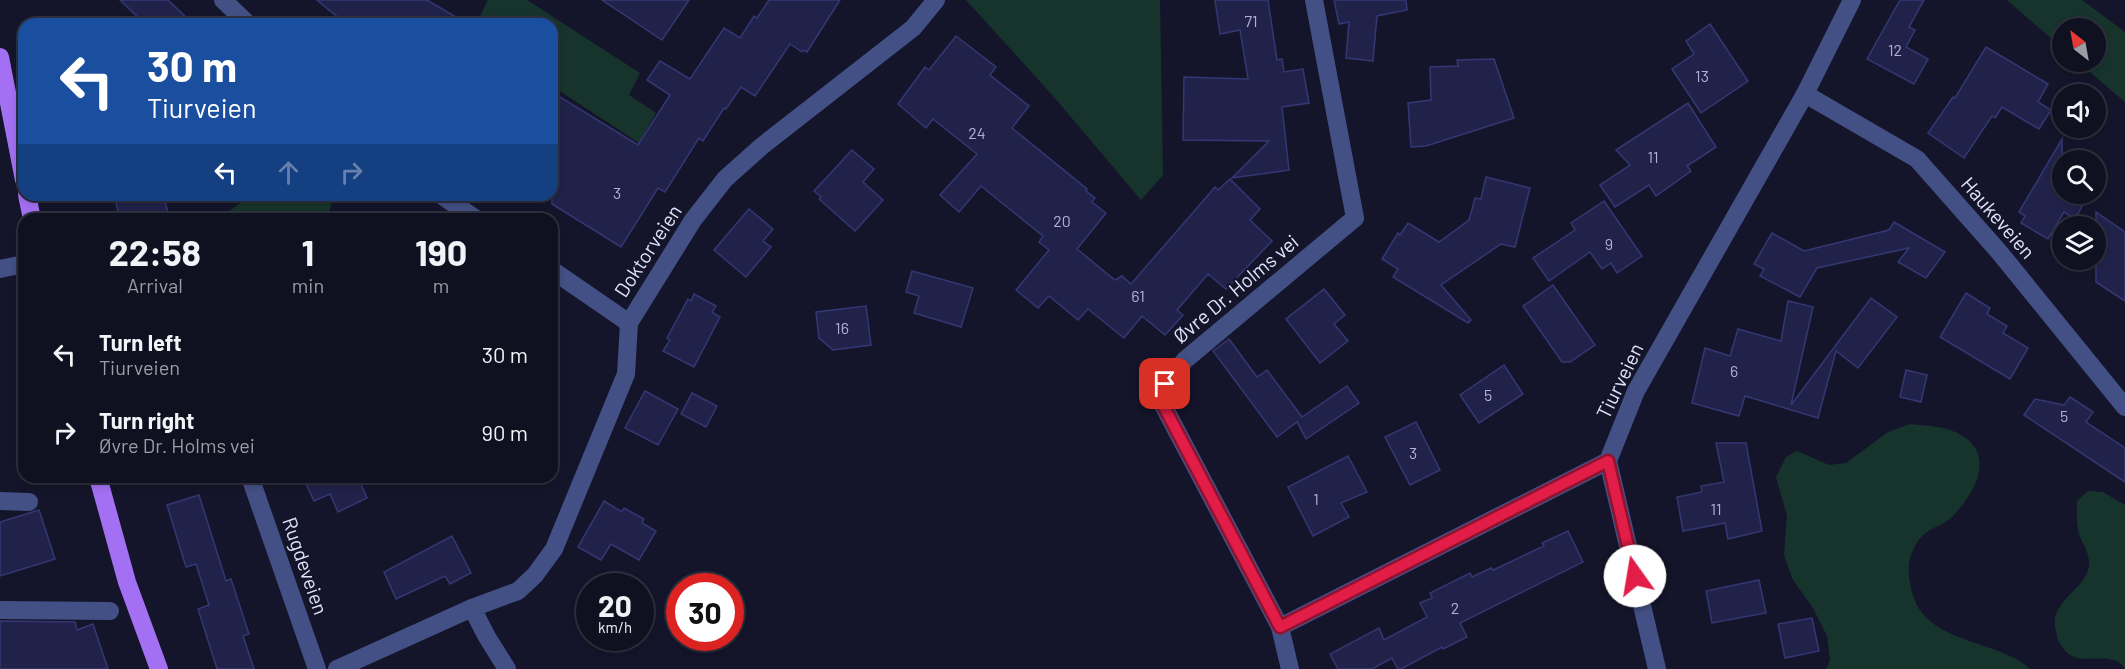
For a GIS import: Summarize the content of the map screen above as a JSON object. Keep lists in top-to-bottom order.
{
  "streets": {
    "street": [
      "Haukeveien",
      "Doktorveien",
      "Øvre Dr. Holms vei",
      "Tiurveien",
      "Rugdeveien"
    ]
  },
  "crossings": [
    ["Haukeveien", "Tiurveien"]
  ],
  "house_numbers": [
    "71",
    "12",
    "13",
    "24",
    "11",
    "3",
    "20",
    "9",
    "61",
    "16",
    "6",
    "5",
    "5",
    "3",
    "1",
    "11",
    "2"
  ],
  "north": "top left",
  "page": {
    "turn": ["30 m", "Tiurveien"],
    "eta": [
      "22:58",
      "Arrival",
      "1",
      "min",
      "190",
      "m"
    ],
    "list": [
      {
        "name": "Turn left",
        "note": "Tiurveien",
        "value": "30 m"
      },
      {
        "name": "Turn right",
        "note": "Øvre Dr. Holms vei",
        "value": "90 m"
      }
    ],
    "speed": "20 km/h",
    "limit": "30"
  }
}
